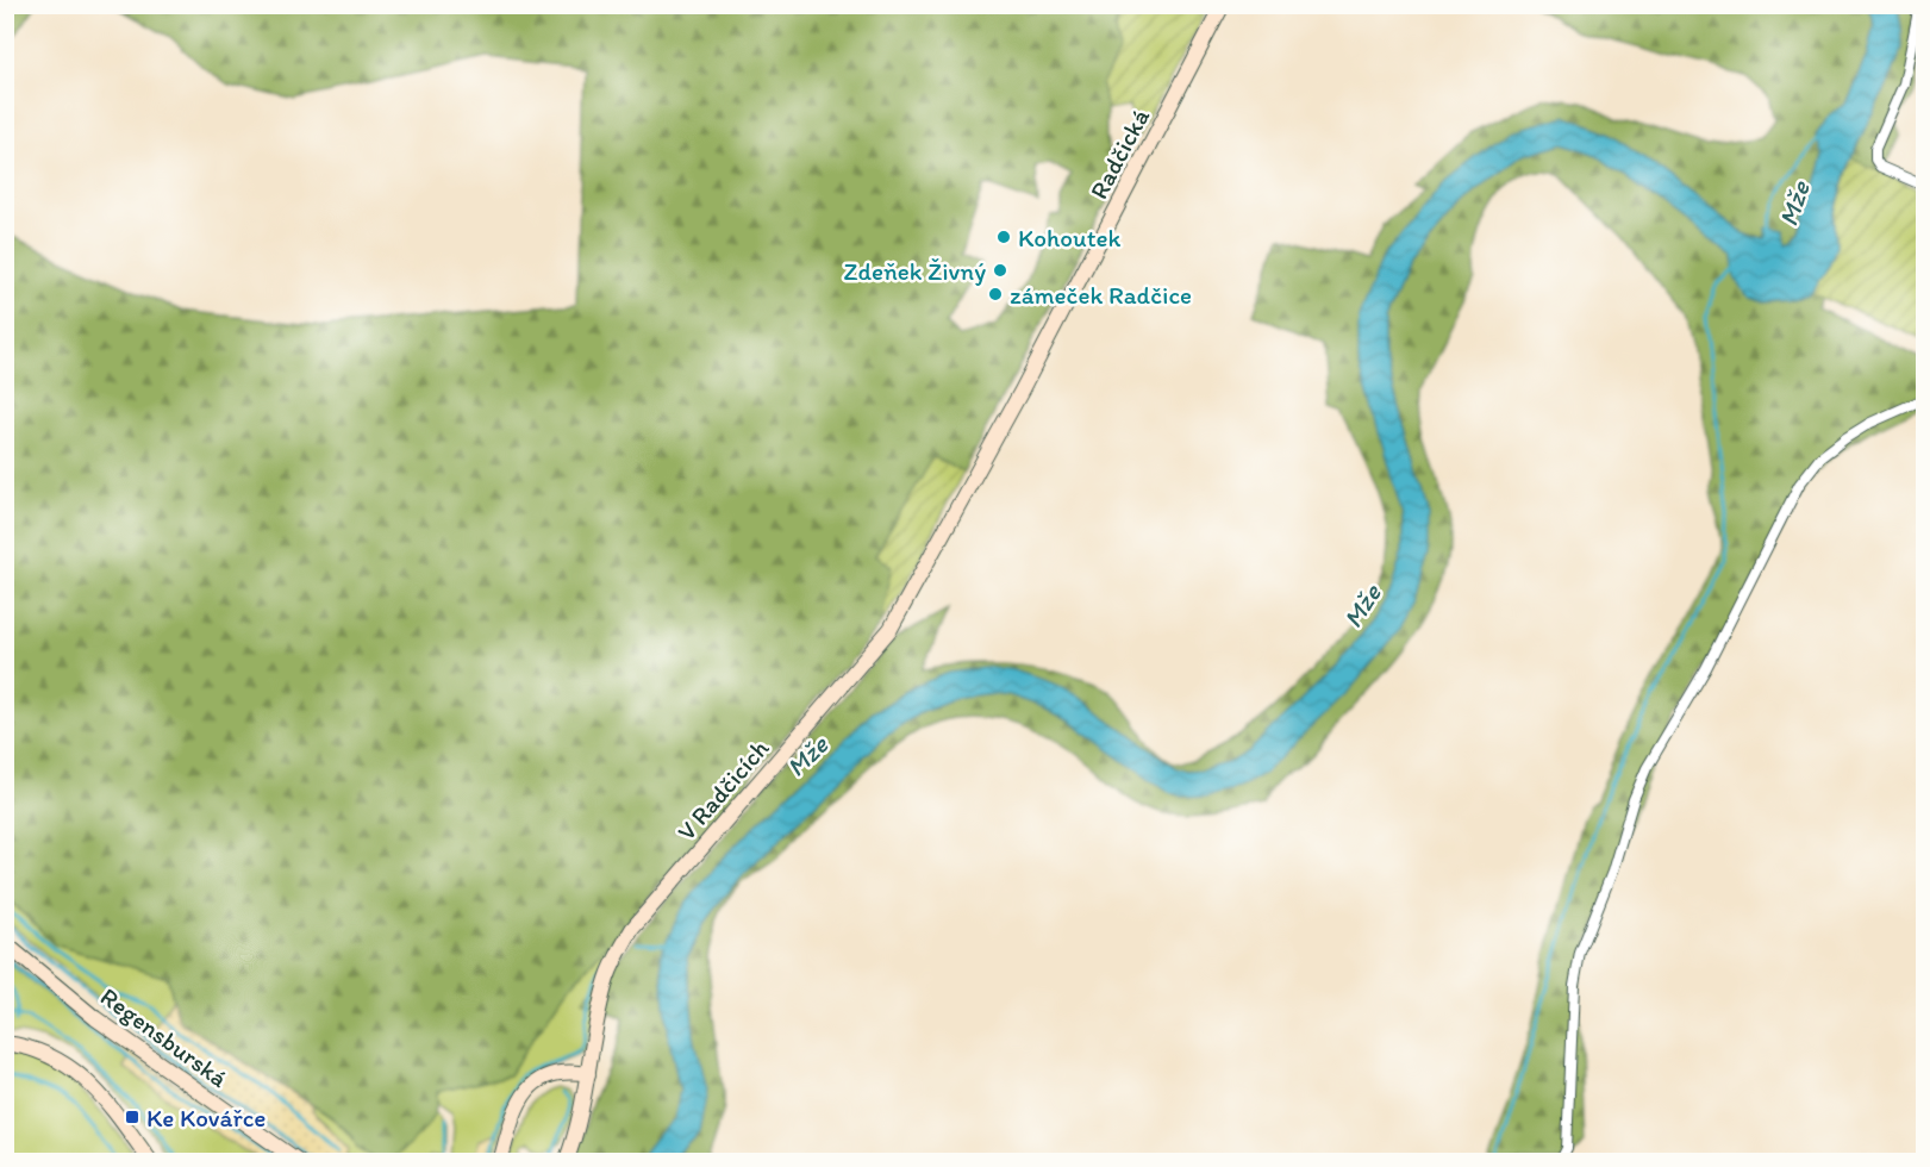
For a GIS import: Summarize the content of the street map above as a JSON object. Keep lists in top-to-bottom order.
{
  "streets": {
    "street": ["Radčická", "V Radčicích", "Regensburská"]
  },
  "crossings": [
    ["Radčická", "V Radčicích"]
  ],
  "water": ["Mže"],
  "places": {
    "other": ["Kohoutek", "Zdeňek Živný", "zámeček Radčice"],
    "transit": ["Ke Kovářce"]
  }
}
